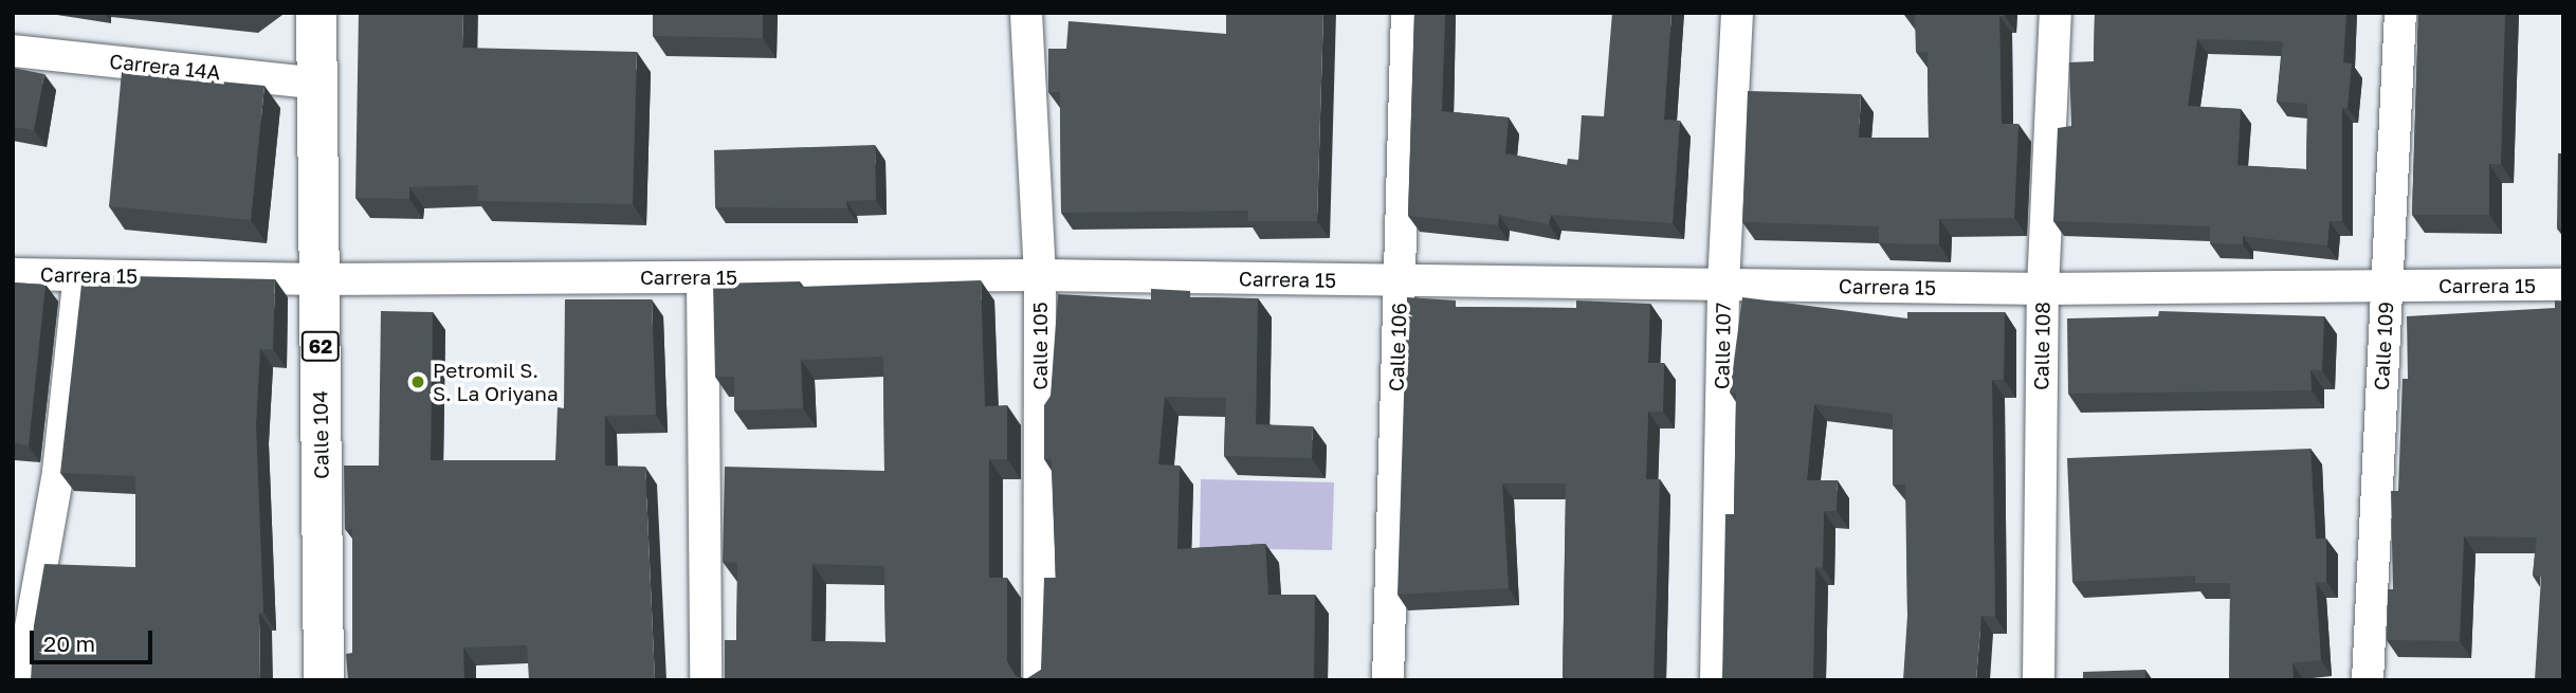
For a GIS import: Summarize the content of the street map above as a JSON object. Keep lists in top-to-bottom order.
{
  "streets": {
    "main road": ["62", "Calle 104"],
    "street": [
      "Carrera 14A",
      "Carrera 15",
      "Calle 105",
      "Calle 107",
      "Calle 108",
      "Calle 109",
      "Calle 106"
    ]
  },
  "crossings": [
    ["Carrera 14A", "Calle 104"],
    ["Carrera 15", "Calle 105"],
    ["Carrera 15", "Calle 107"],
    ["Carrera 15", "Calle 108"],
    ["Carrera 15", "Calle 109"],
    ["Carrera 15", "Calle 106"],
    ["Carrera 15", "Calle 104"]
  ],
  "places": ["Petromil S. S. La Oriyana"],
  "scale_bar": "20 m"
}
